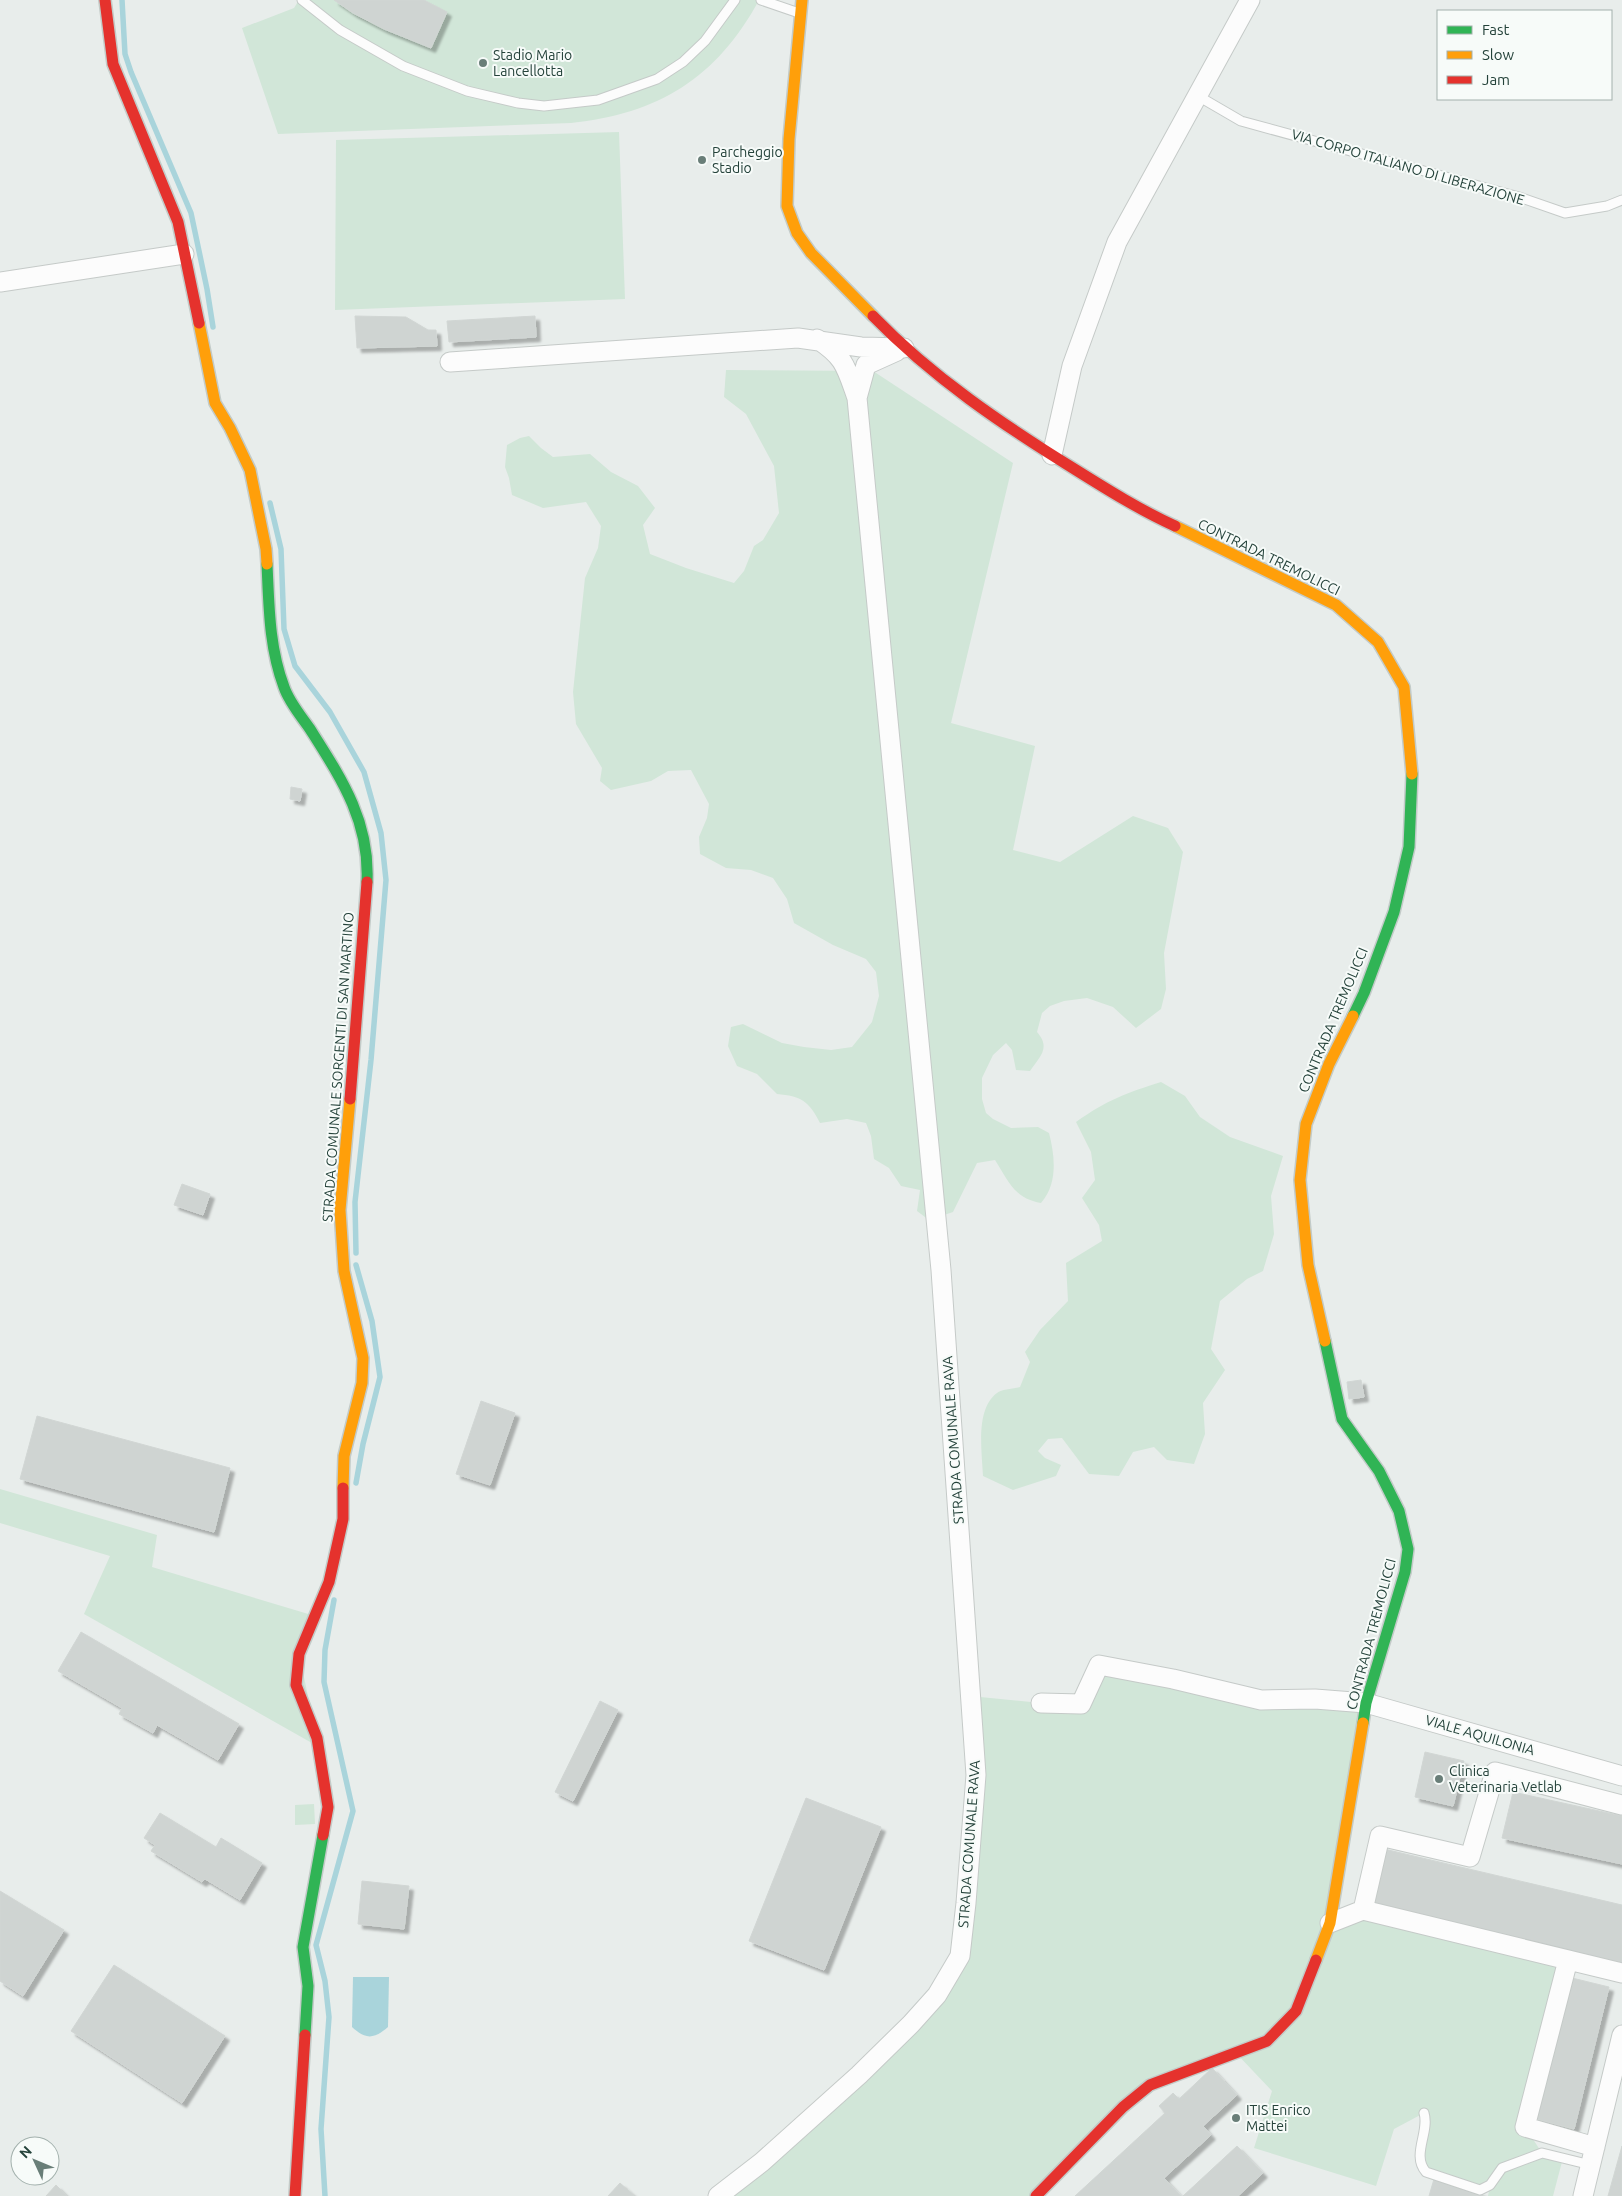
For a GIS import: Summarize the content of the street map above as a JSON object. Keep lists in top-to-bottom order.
{
  "streets": {
    "street": [
      "CONTRADA TREMOLICCI",
      "STRADA COMUNALE SORGENTI DI SAN MARTINO",
      "STRADA COMUNALE RAVA",
      "VIALE AQUILONIA"
    ],
    "lane": ["VIA CORPO ITALIANO DI LIBERAZIONE"]
  },
  "crossings": [
    ["CONTRADA TREMOLICCI", "VIALE AQUILONIA"]
  ],
  "places": [
    "Stadio Mario Lancellotta",
    "Parcheggio Stadio",
    "Clinica Veterinaria Vetlab",
    "ITIS Enrico Mattei"
  ],
  "legend": ["Fast", "Slow", "Jam"],
  "north": "top left"
}
